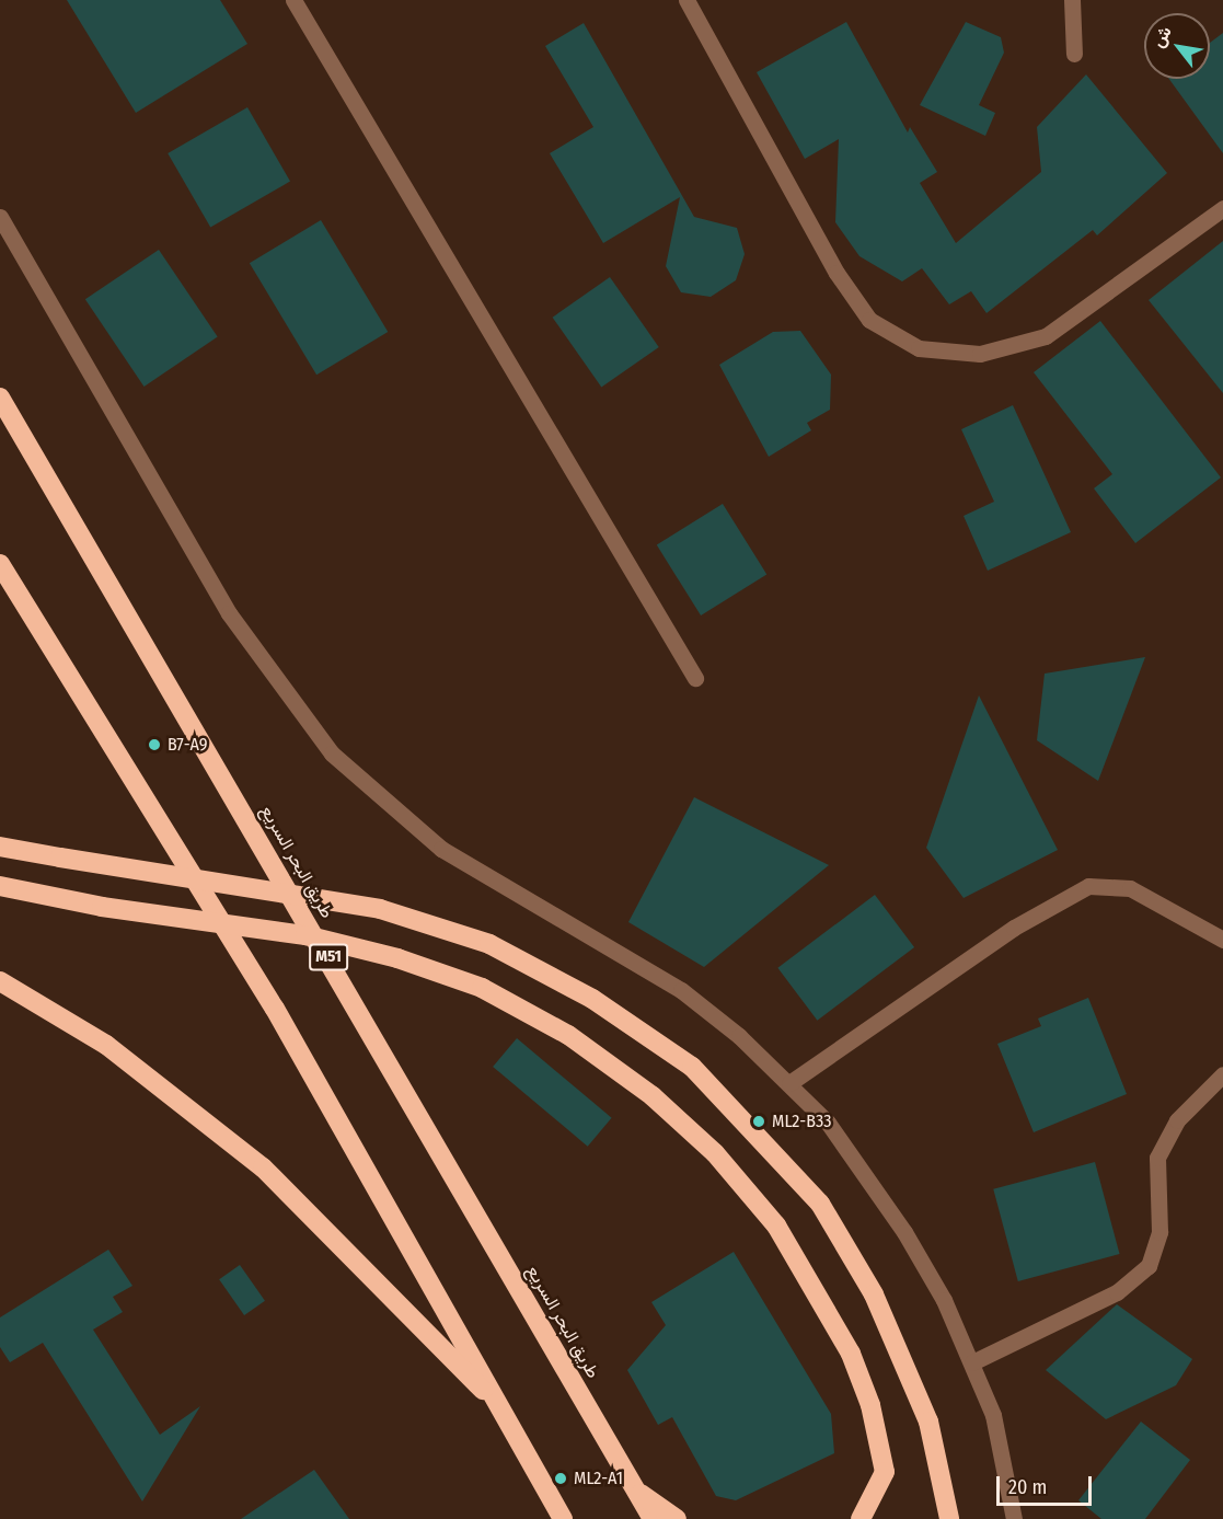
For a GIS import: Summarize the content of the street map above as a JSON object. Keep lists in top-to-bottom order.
{
  "streets": {
    "highway": ["طريق البحر السريع", "M51"]
  },
  "places": ["B7-A9", "ML2-B33", "ML2-A1"],
  "scale_bar": "20 m",
  "north": "top left"
}
